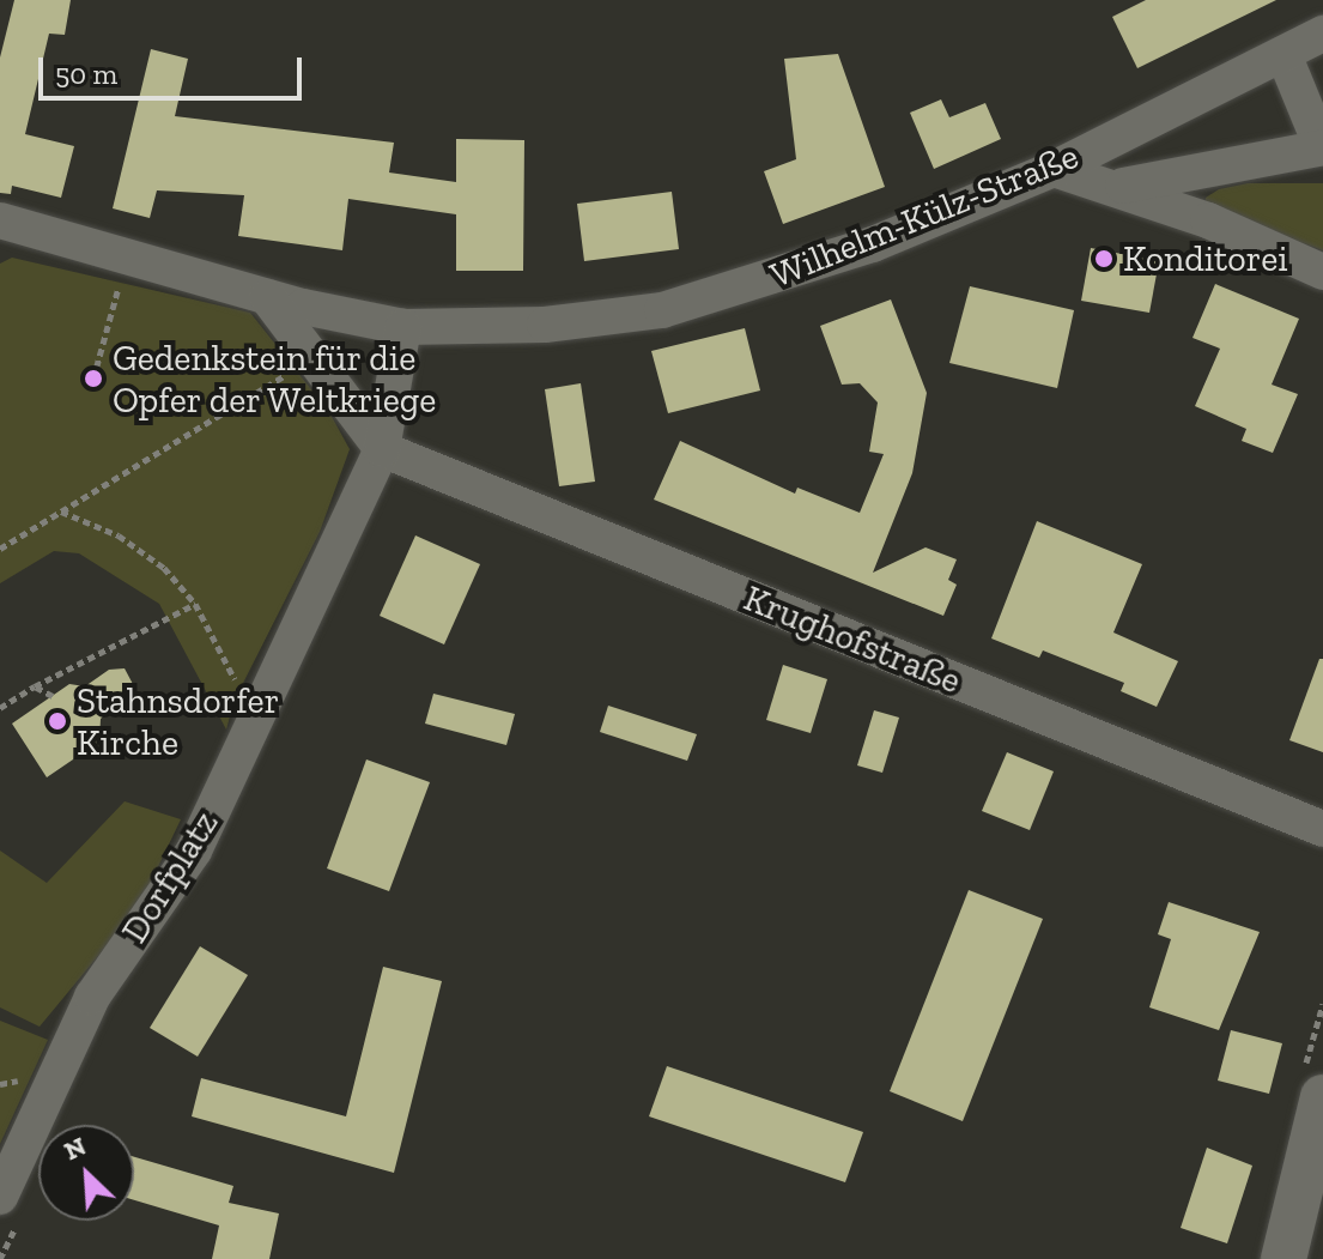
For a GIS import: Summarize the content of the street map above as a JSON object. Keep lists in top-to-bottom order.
{
  "streets": {
    "street": ["Wilhelm-Külz-Straße", "Krughofstraße", "Dorfplatz"]
  },
  "crossings": [
    ["Wilhelm-Külz-Straße", "Dorfplatz"],
    ["Krughofstraße", "Dorfplatz"]
  ],
  "places": ["Konditorei", "Gedenkstein für die Opfer der Weltkriege", "Stahnsdorfer Kirche"],
  "scale_bar": "50 m",
  "north": "top left"
}
